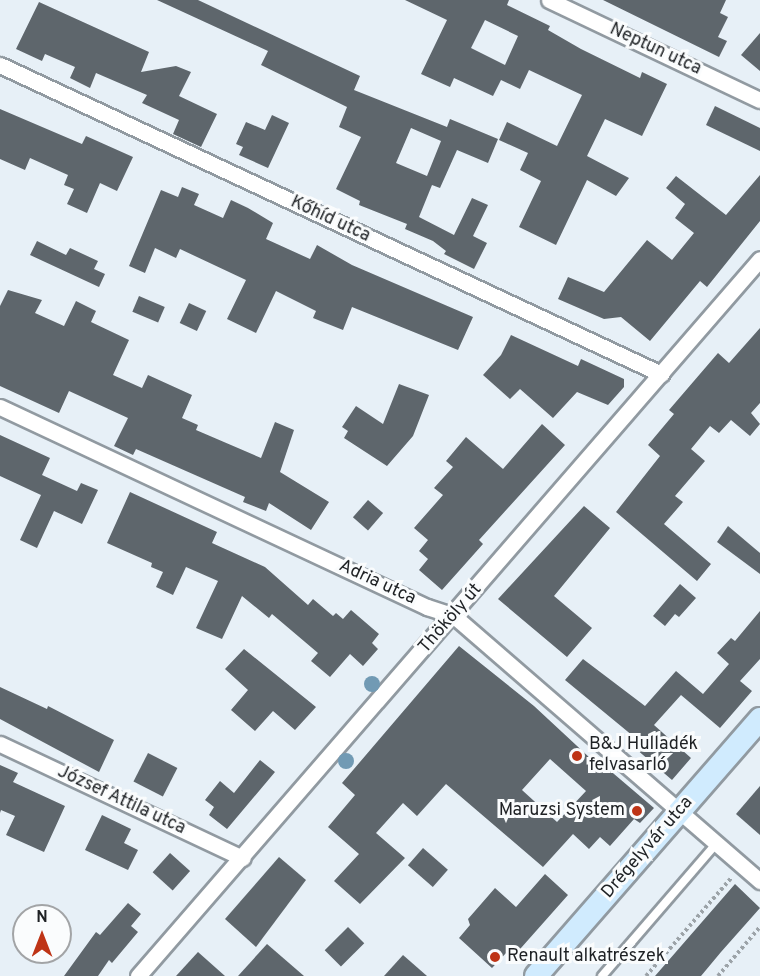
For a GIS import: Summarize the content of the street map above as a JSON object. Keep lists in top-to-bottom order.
{
  "streets": {
    "main road": ["Drégelyvár utca"],
    "street": [
      "Neptun utca",
      "Kőhíd utca",
      "Adria utca",
      "Thököly út",
      "József Attila utca"
    ]
  },
  "crossings": [
    ["Kőhíd utca", "Thököly út"],
    ["Adria utca", "Thököly út"],
    ["Adria utca", "Drégelyvár utca"],
    ["Thököly út", "József Attila utca"]
  ],
  "places": ["B&J Hulladék felvasarló", "Maruzsi System", "Renault alkatrészek"],
  "north": "top"
}
